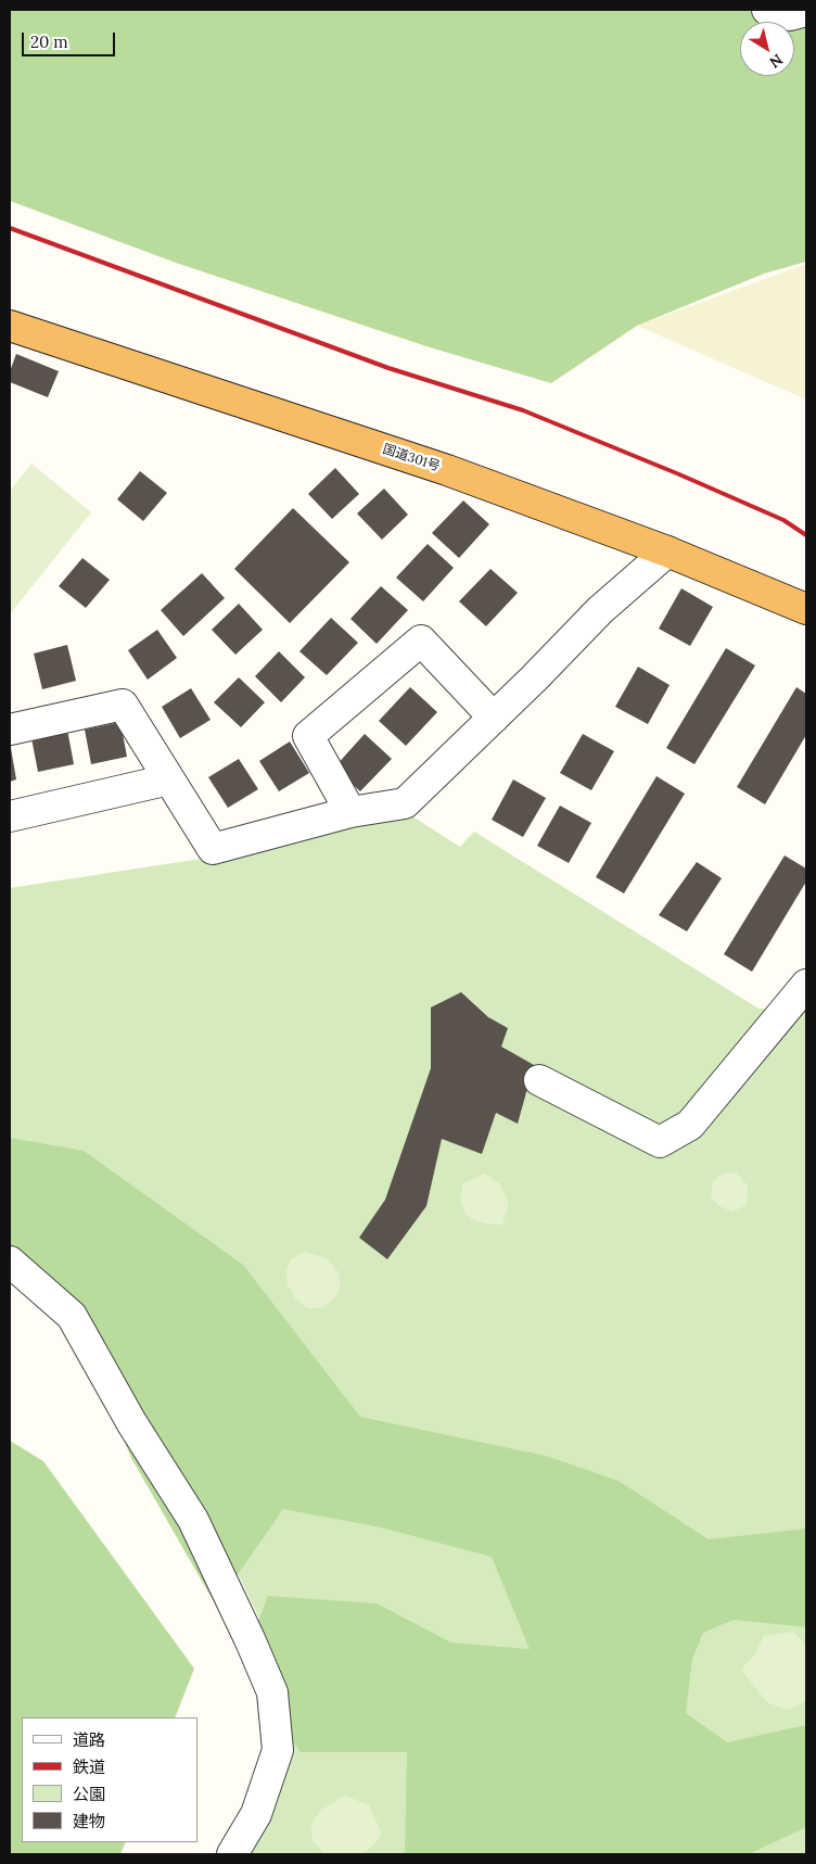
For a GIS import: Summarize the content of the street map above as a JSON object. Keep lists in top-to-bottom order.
{
  "streets": {
    "highway": ["国道301号"]
  },
  "legend": [
    "道路",
    "鉄道",
    "公園",
    "建物"
  ],
  "scale_bar": "20 m",
  "north": "bottom right"
}
